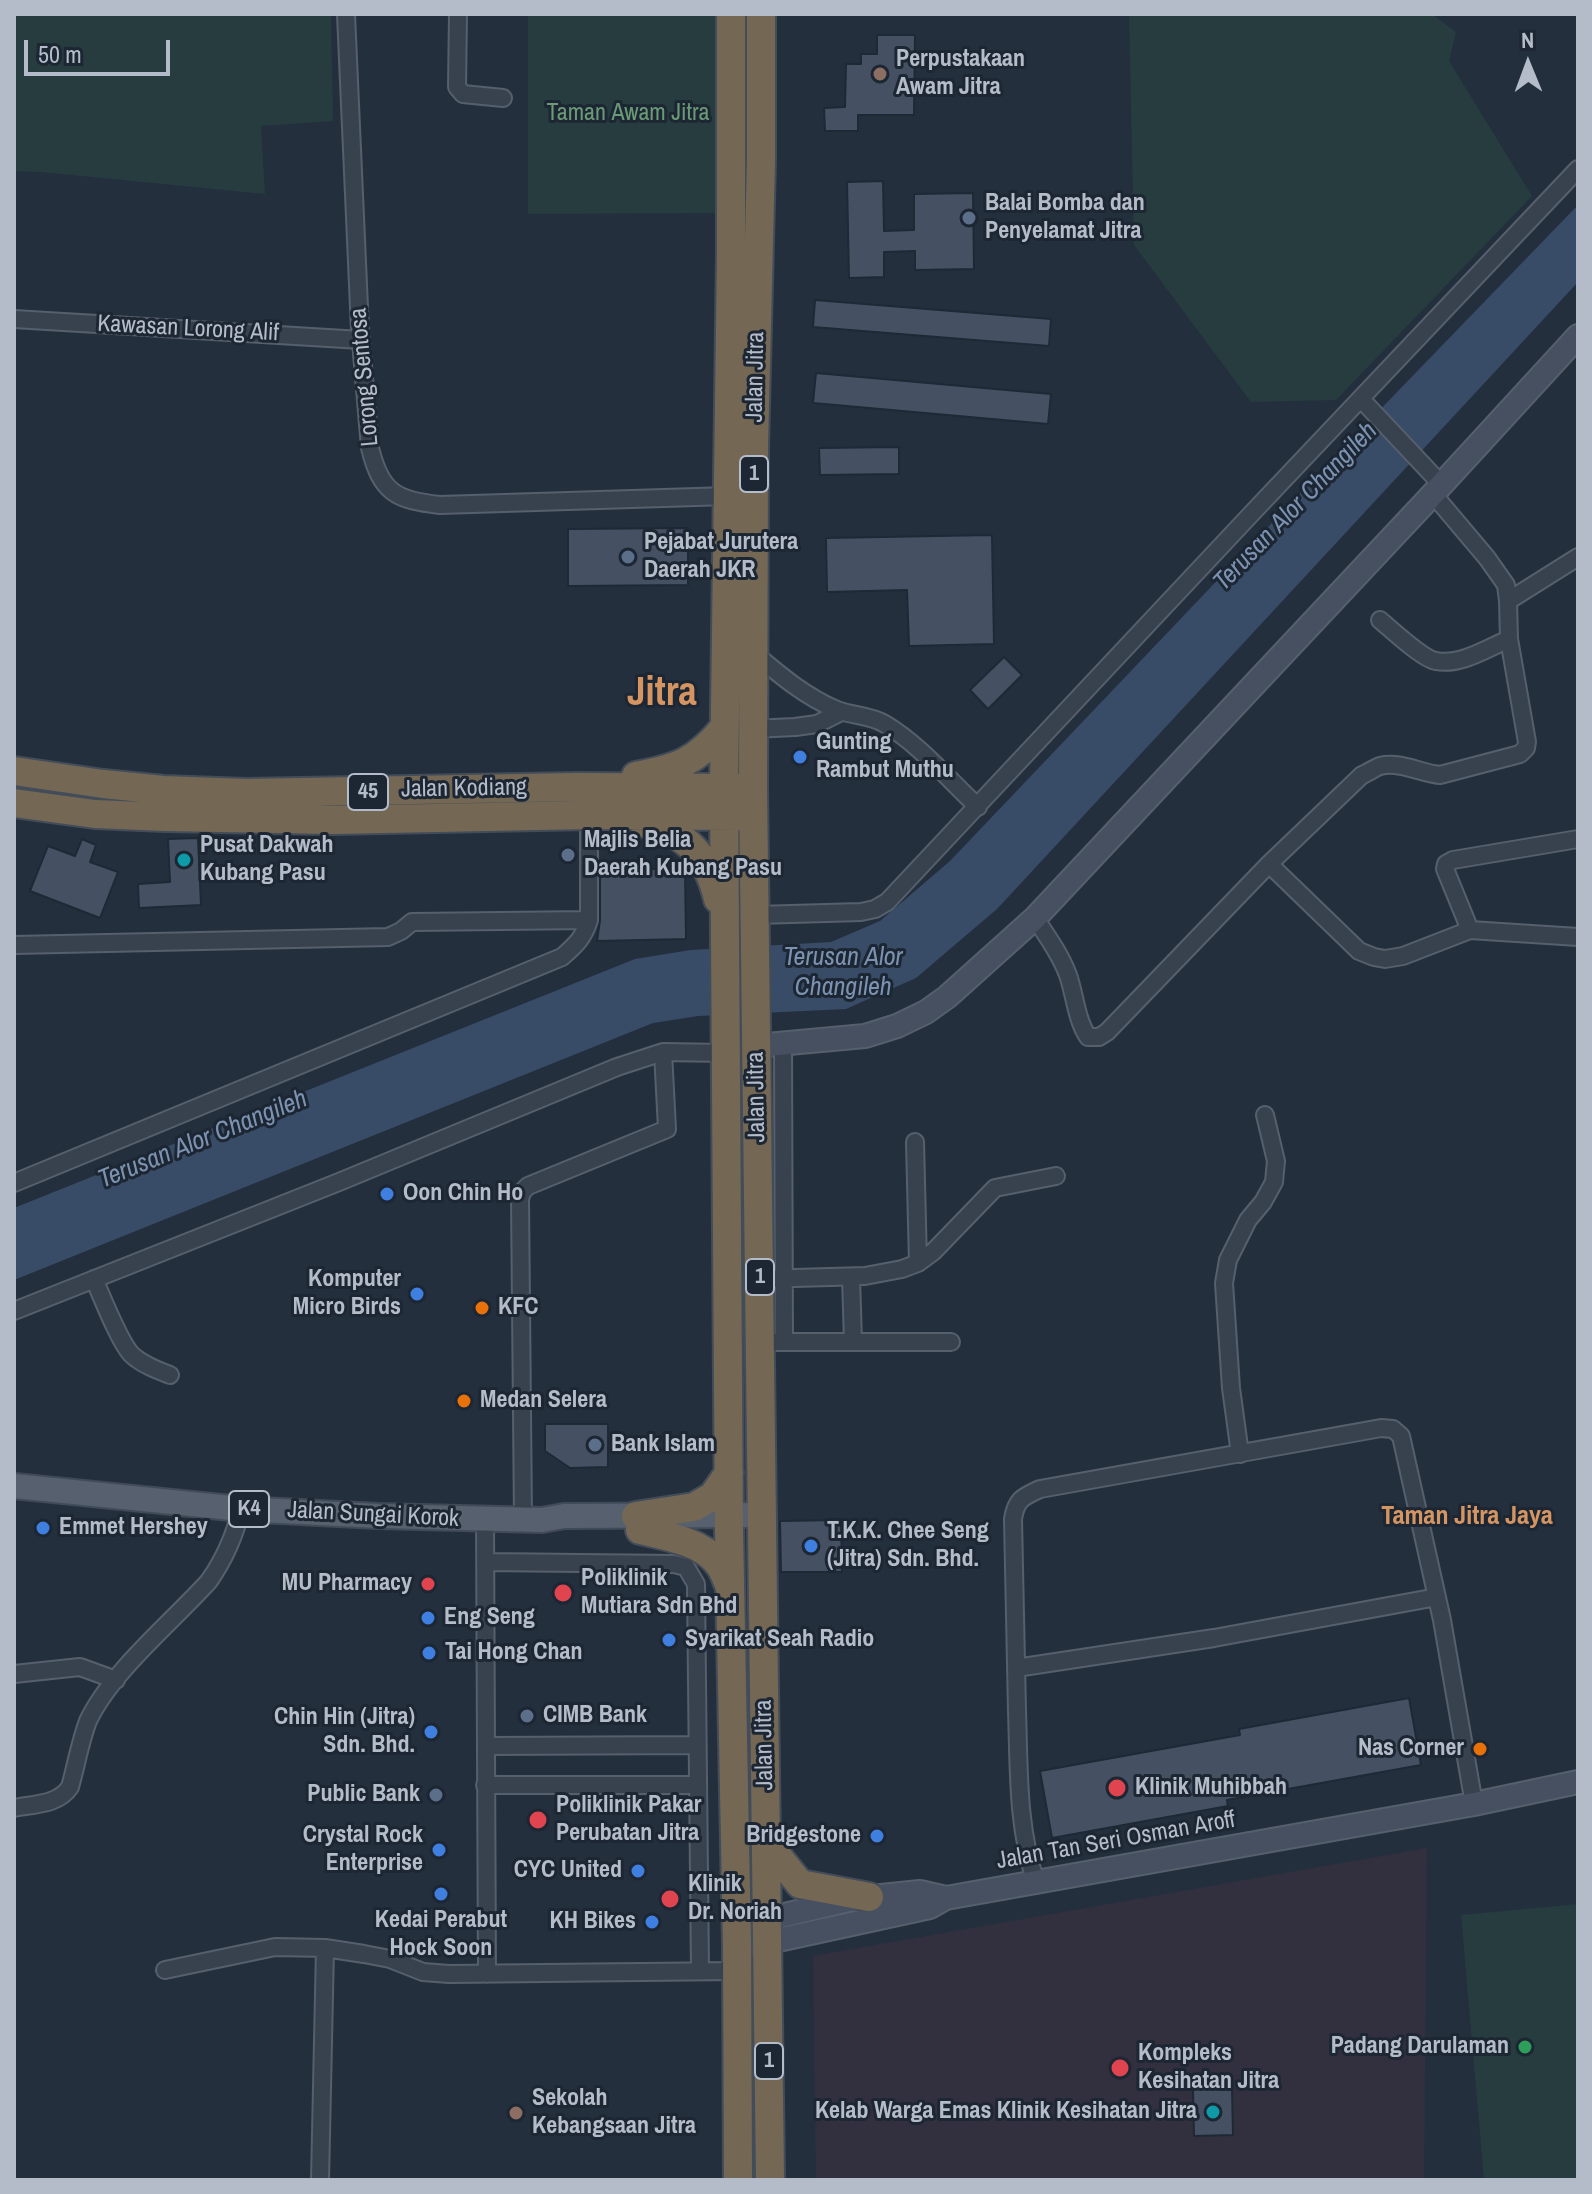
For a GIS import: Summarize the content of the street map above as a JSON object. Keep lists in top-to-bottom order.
{
  "streets": {
    "highway": [
      "Jalan Jitra",
      "1",
      "Jalan Kodiang",
      "45"
    ],
    "main road": ["K4", "Jalan Sungai Korok"],
    "street": ["Kawasan Lorong Alif", "Lorong Sentosa", "Jalan Tan Seri Osman Aroff"]
  },
  "crossings": [
    ["Kawasan Lorong Alif", "Lorong Sentosa"],
    ["Lorong Sentosa", "Jalan Jitra"],
    ["Jalan Jitra", "Jalan Kodiang"],
    ["Jalan Jitra", "45"],
    ["Jalan Jitra", "K4"],
    ["Jalan Jitra", "Jalan Sungai Korok"],
    ["Jalan Jitra", "Jalan Tan Seri Osman Aroff"],
    ["Jalan Kodiang", "45"],
    ["K4", "Jalan Sungai Korok"]
  ],
  "districts": ["Jitra", "Taman Jitra Jaya"],
  "water": ["Terusan Alor Changileh"],
  "parks": ["Taman Awam Jitra"],
  "places": [
    "Perpustakaan Awam Jitra",
    "Balai Bomba dan Penyelamat Jitra",
    "Pejabat Jurutera Daerah JKR",
    "Gunting Rambut Muthu",
    "Majlis Belia Daerah Kubang Pasu",
    "Pusat Dakwah Kubang Pasu",
    "Oon Chin Ho",
    "Komputer Micro Birds",
    "KFC",
    "Medan Selera",
    "Bank Islam",
    "Emmet Hershey",
    "T.K.K. Chee Seng (Jitra) Sdn. Bhd.",
    "MU Pharmacy",
    "Poliklinik Mutiara Sdn Bhd",
    "Eng Seng",
    "Syarikat Seah Radio",
    "Tai Hong Chan",
    "CIMB Bank",
    "Chin Hin (Jitra) Sdn. Bhd.",
    "Nas Corner",
    "Klinik Muhibbah",
    "Public Bank",
    "Poliklinik Pakar Perubatan Jitra",
    "Bridgestone",
    "Crystal Rock Enterprise",
    "CYC United",
    "Kedai Perabut Hock Soon",
    "Klinik Dr. Noriah",
    "KH Bikes",
    "Padang Darulaman",
    "Kompleks Kesihatan Jitra",
    "Kelab Warga Emas Klinik Kesihatan Jitra",
    "Sekolah Kebangsaan Jitra"
  ],
  "scale_bar": "50 m",
  "north": "top"
}
